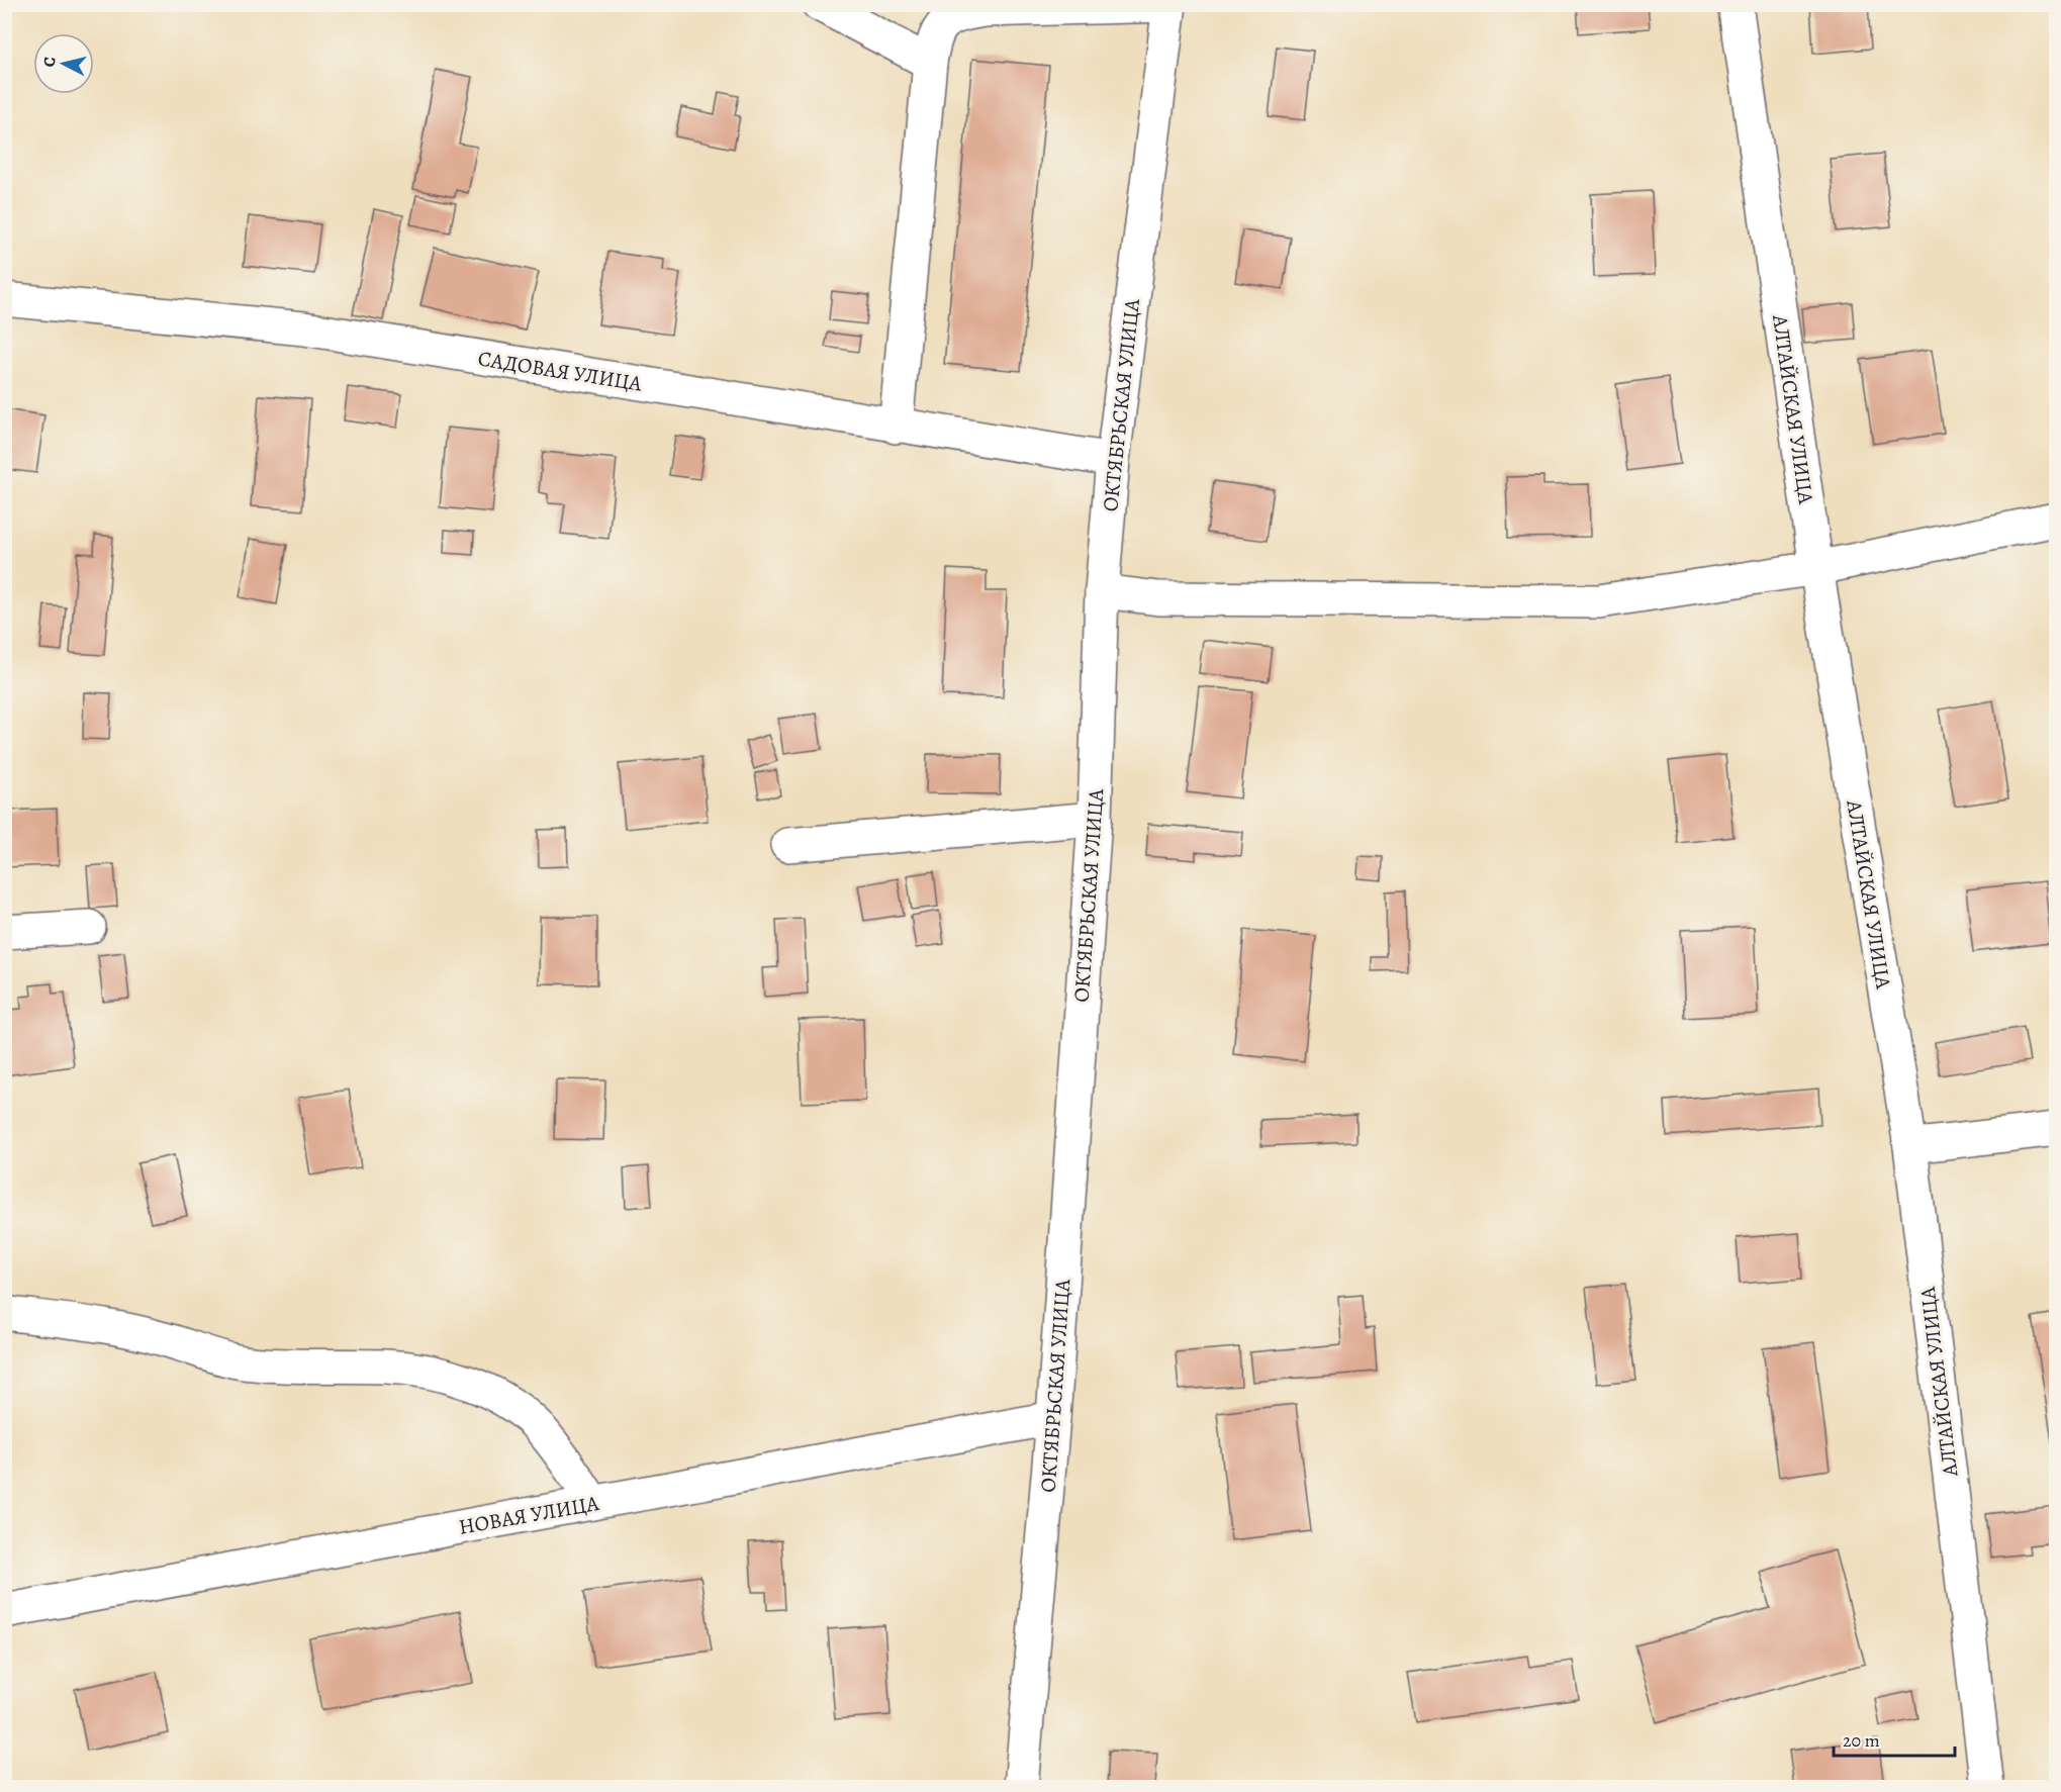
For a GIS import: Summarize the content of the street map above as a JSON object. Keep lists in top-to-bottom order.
{
  "streets": {
    "street": [
      "САДОВАЯ УЛИЦА",
      "ОКТЯБРЬСКАЯ УЛИЦА",
      "АЛТАЙСКАЯ УЛИЦА",
      "НОВАЯ УЛИЦА"
    ]
  },
  "crossings": [
    ["САДОВАЯ УЛИЦА", "ОКТЯБРЬСКАЯ УЛИЦА"],
    ["ОКТЯБРЬСКАЯ УЛИЦА", "НОВАЯ УЛИЦА"]
  ],
  "scale_bar": "20 m",
  "north": "left"
}
